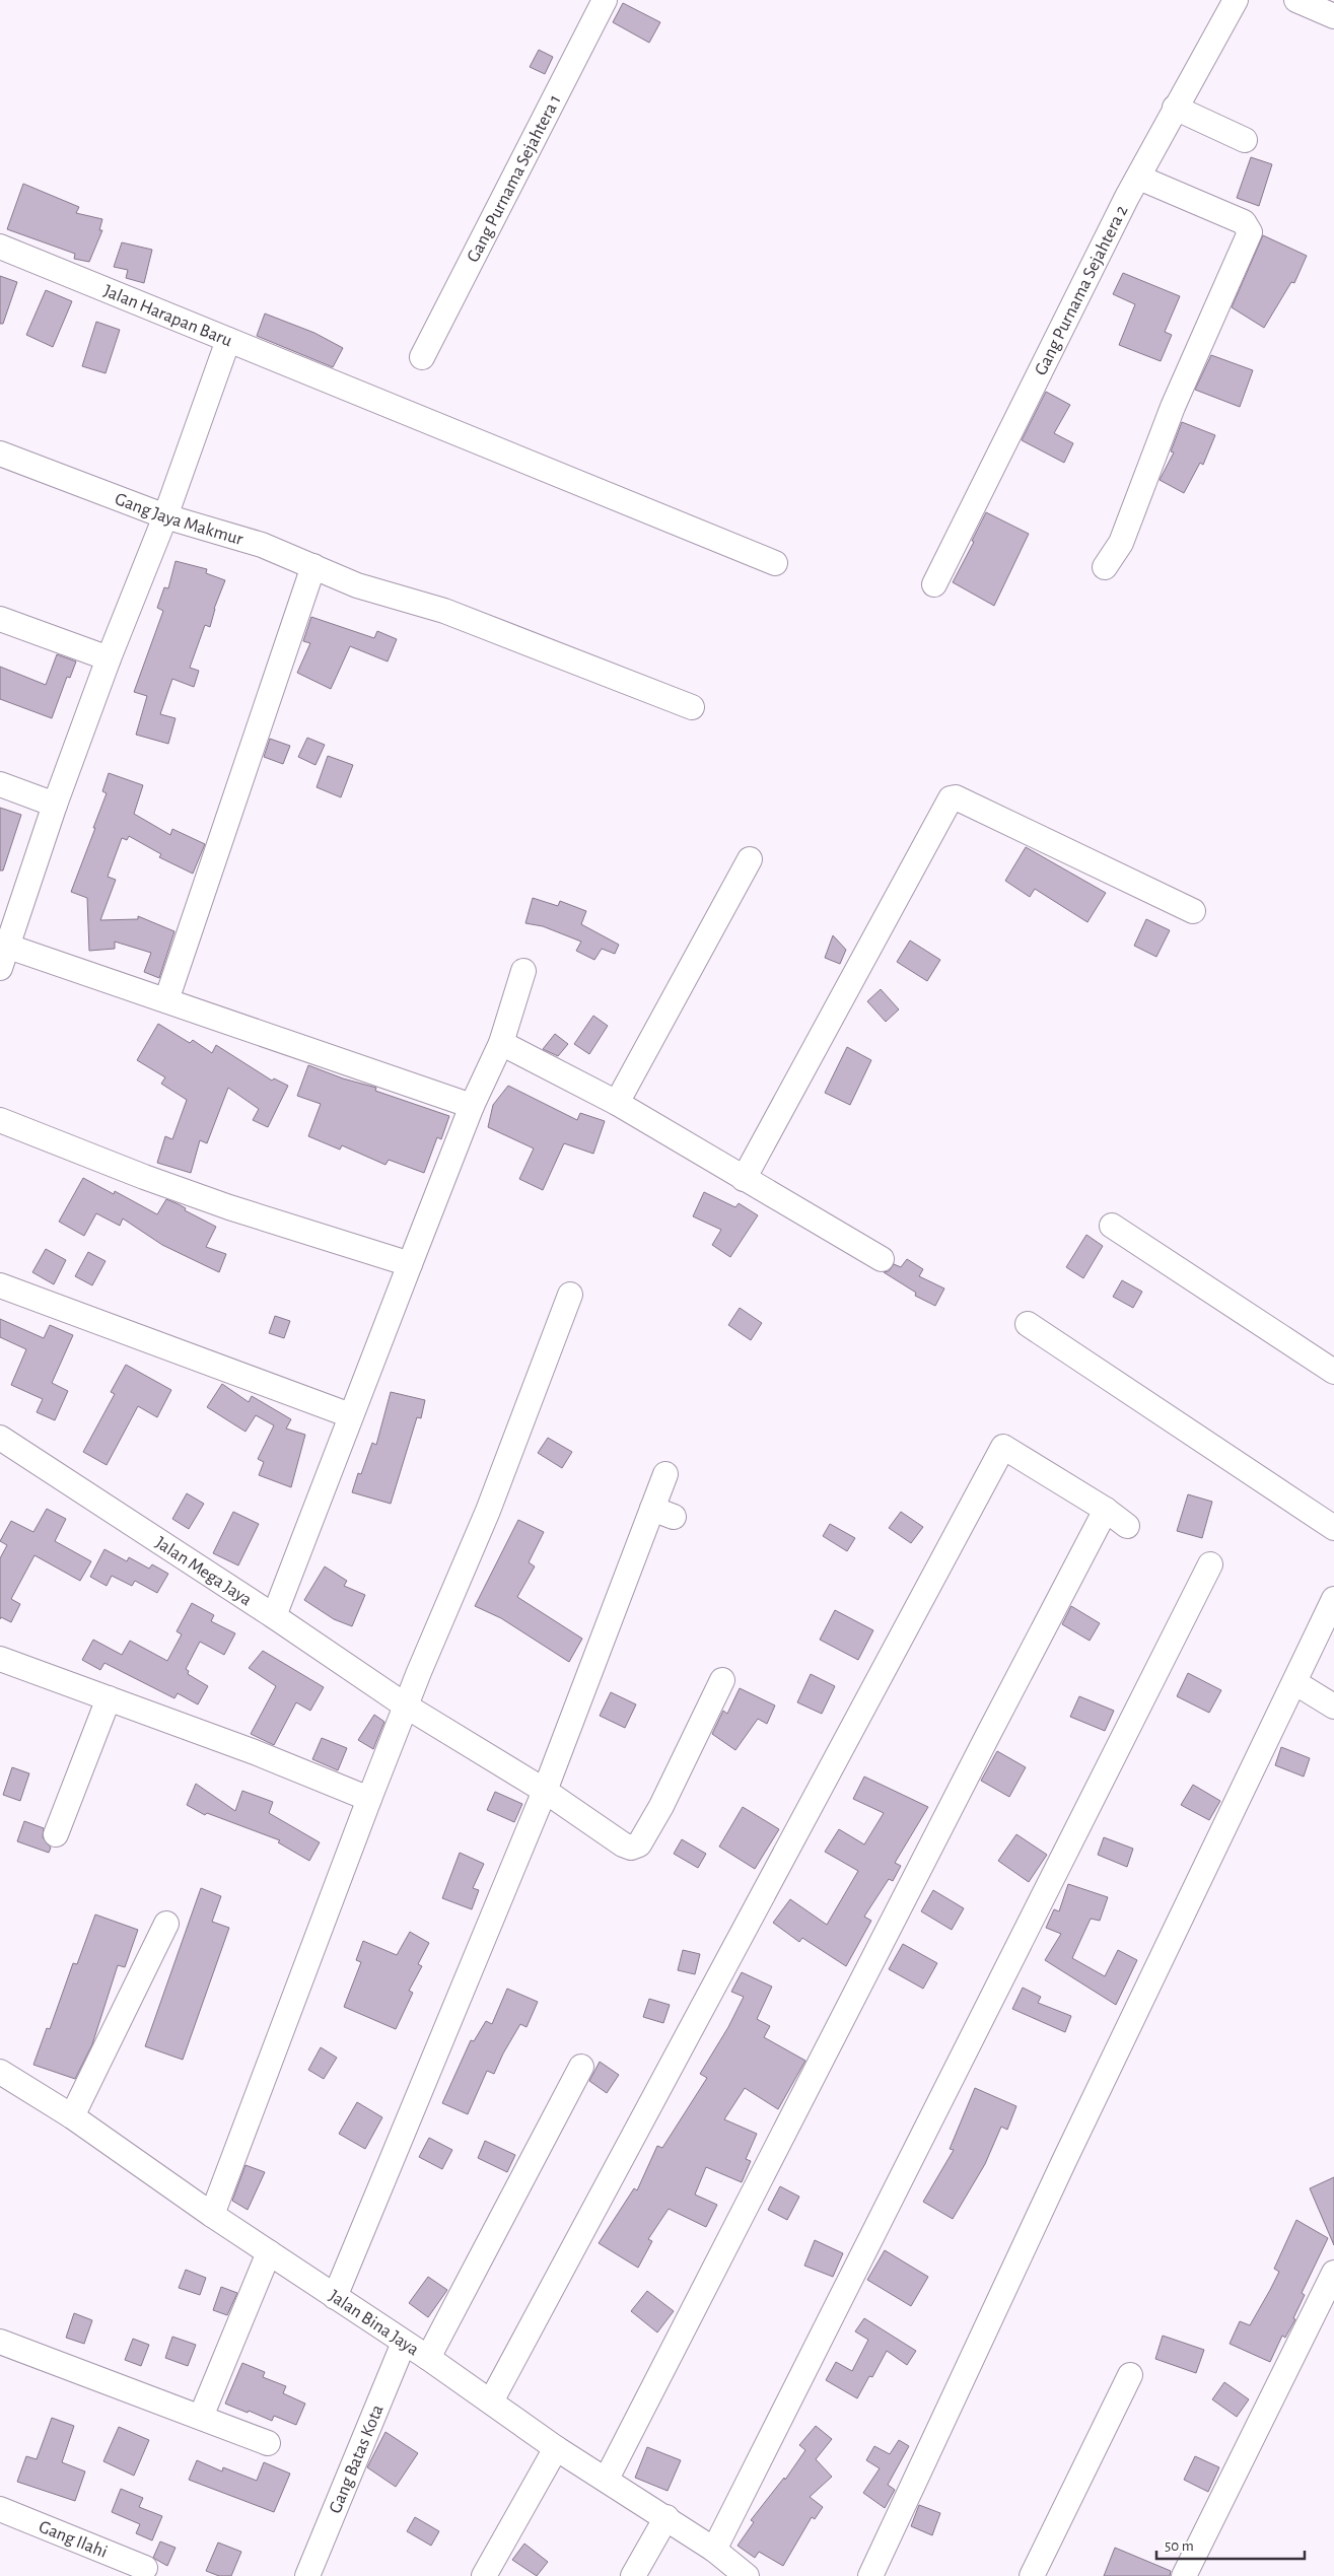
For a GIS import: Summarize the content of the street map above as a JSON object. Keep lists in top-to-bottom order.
{
  "streets": {
    "street": [
      "Gang Purnama Sejahtera 1",
      "Gang Purnama Sejahtera 2",
      "Jalan Harapan Baru",
      "Gang Jaya Makmur",
      "Jalan Mega Jaya",
      "Jalan Bina Jaya",
      "Gang Batas Kota",
      "Gang Ilahi"
    ]
  },
  "crossings": [
    ["Jalan Bina Jaya", "Gang Batas Kota"]
  ],
  "scale_bar": "50 m"
}
